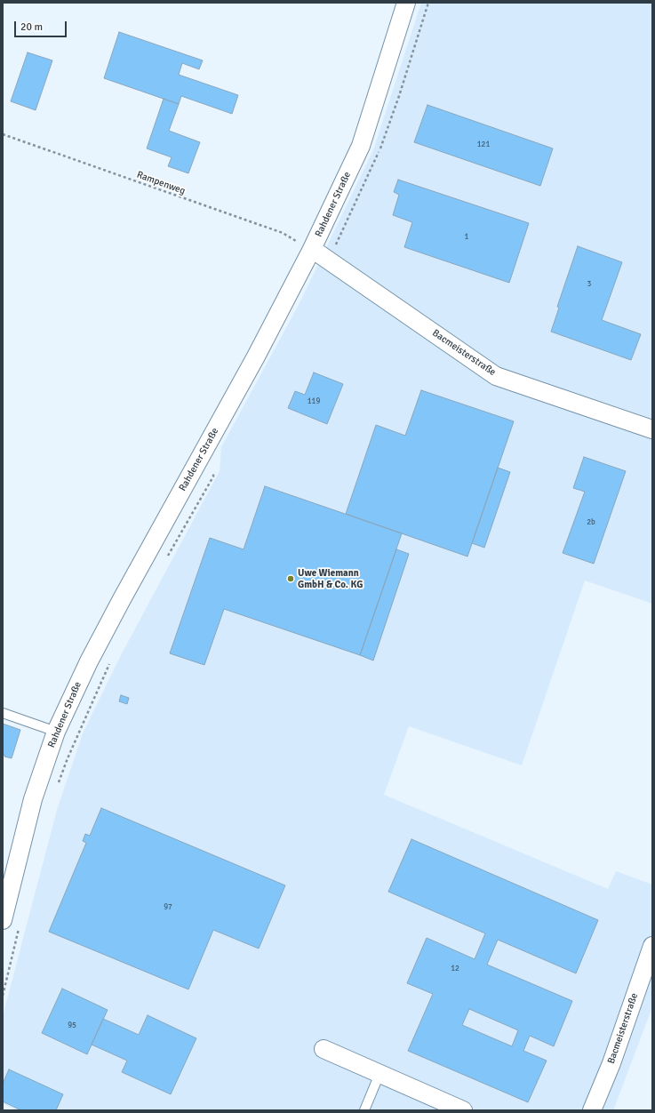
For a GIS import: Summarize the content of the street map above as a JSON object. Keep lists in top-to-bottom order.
{
  "streets": {
    "street": ["Rahdener Straße", "Bacmeisterstraße"],
    "path": ["Rampenweg"]
  },
  "crossings": [
    ["Rampenweg", "Rahdener Straße"],
    ["Rampenweg", "Bacmeisterstraße"],
    ["Rahdener Straße", "Bacmeisterstraße"]
  ],
  "places": ["Uwe Wiemann GmbH & Co. KG"],
  "house_numbers": [
    "121",
    "1",
    "3",
    "119",
    "2b",
    "97",
    "12",
    "95"
  ],
  "scale_bar": "20 m"
}
